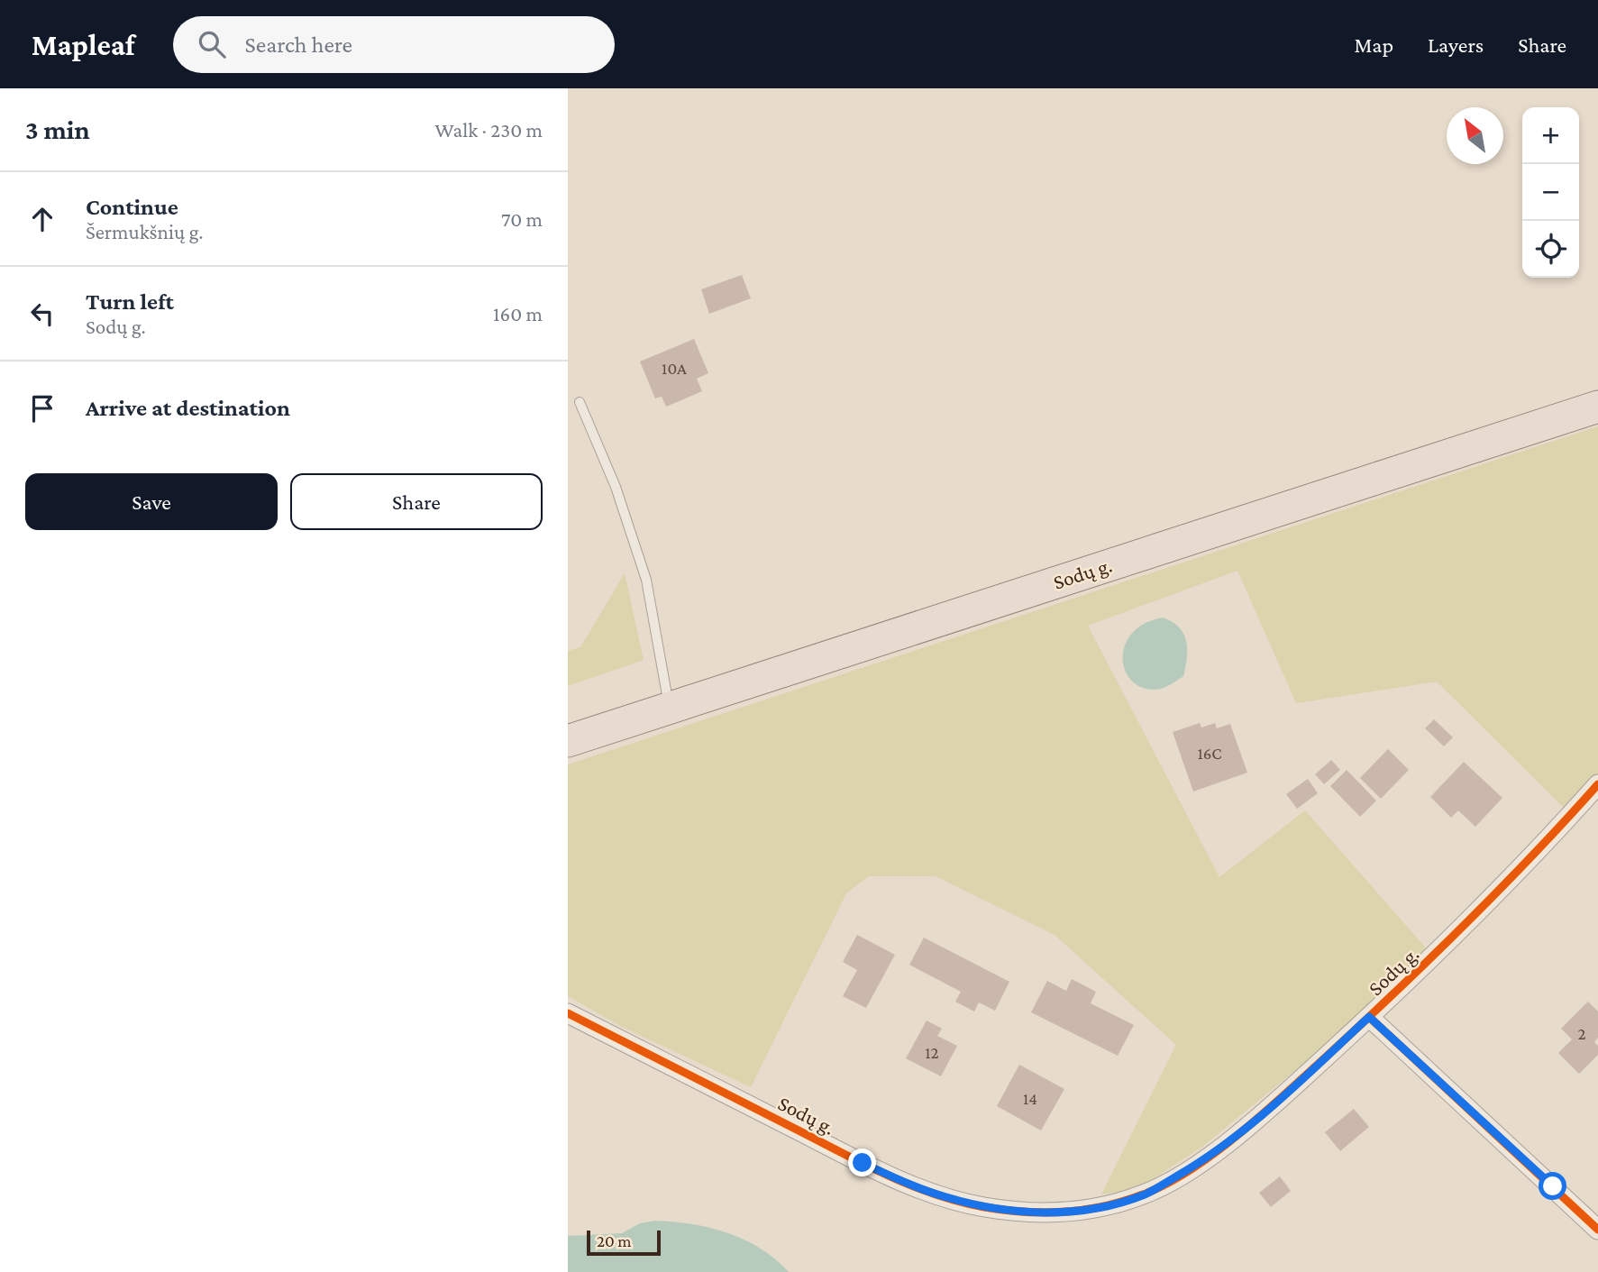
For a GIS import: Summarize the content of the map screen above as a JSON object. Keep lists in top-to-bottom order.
{
  "streets": {
    "main road": ["Sodų g."]
  },
  "house_numbers": [
    "10A",
    "16C",
    "2",
    "12",
    "14"
  ],
  "scale_bar": "20 m",
  "north": "top left",
  "page": {
    "header": "Mapleaf",
    "search": "Search here",
    "nav": ["Map", "Layers", "Share"],
    "heading": ["3 min", "Walk · 230 m"],
    "map_buttons": ["+", "−"],
    "list": [
      ["Continue", "Šermukšnių g.", "70 m"],
      ["Turn left", "Sodų g.", "160 m"],
      "Arrive at destination"
    ],
    "buttons": ["Save", "Share"],
    "scale": "20 m"
  }
}
